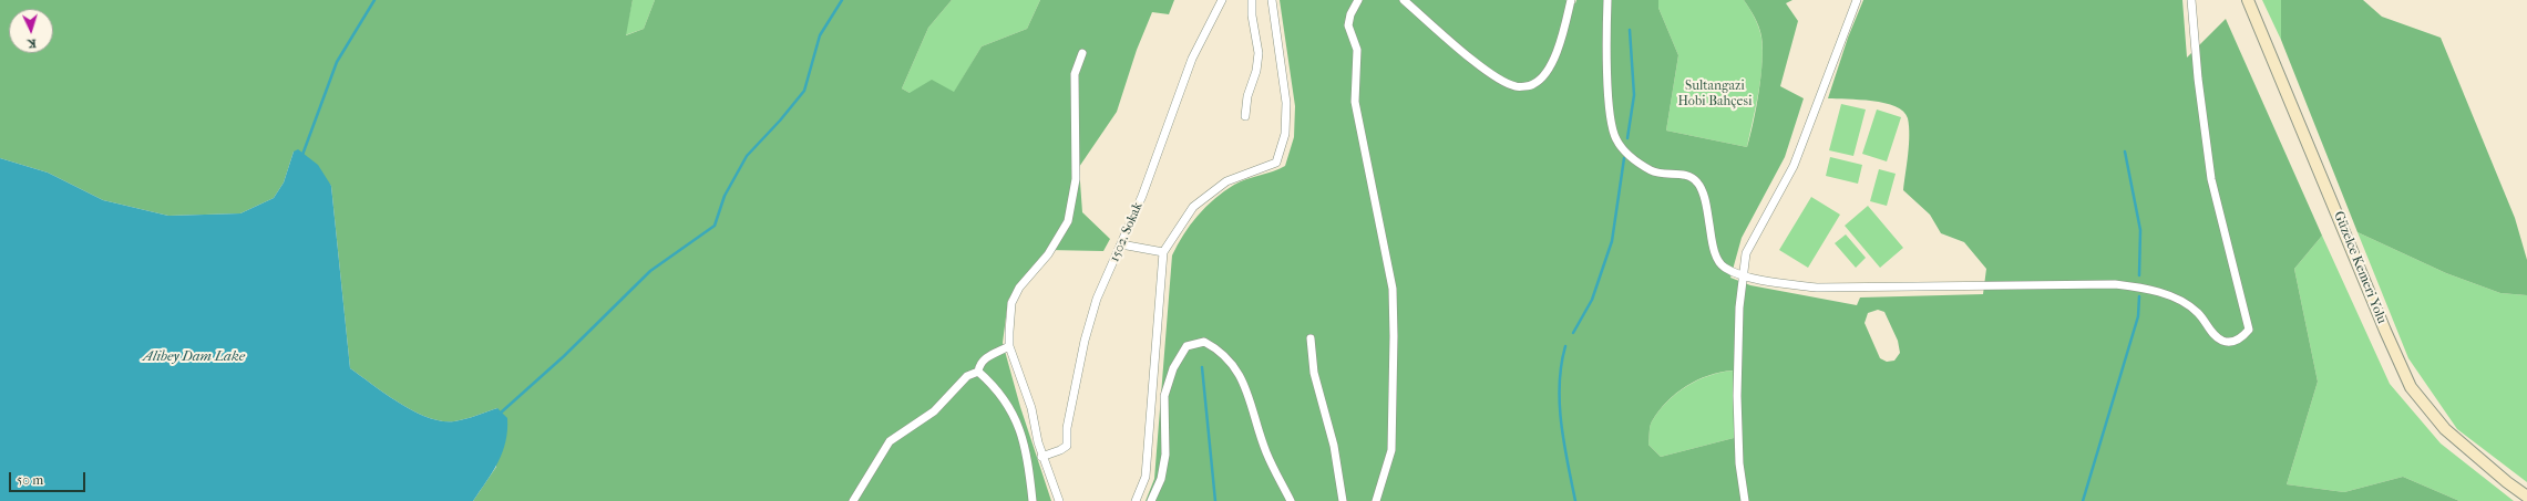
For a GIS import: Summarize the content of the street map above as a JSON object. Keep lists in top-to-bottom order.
{
  "streets": {
    "main road": ["Güzelce Kemeri Yolu"],
    "street": ["1502. Sokak"]
  },
  "water": ["Alibey Dam Lake"],
  "parks": ["Sultangazi Hobi Bahçesi"],
  "scale_bar": "50 m",
  "north": "bottom"
}
